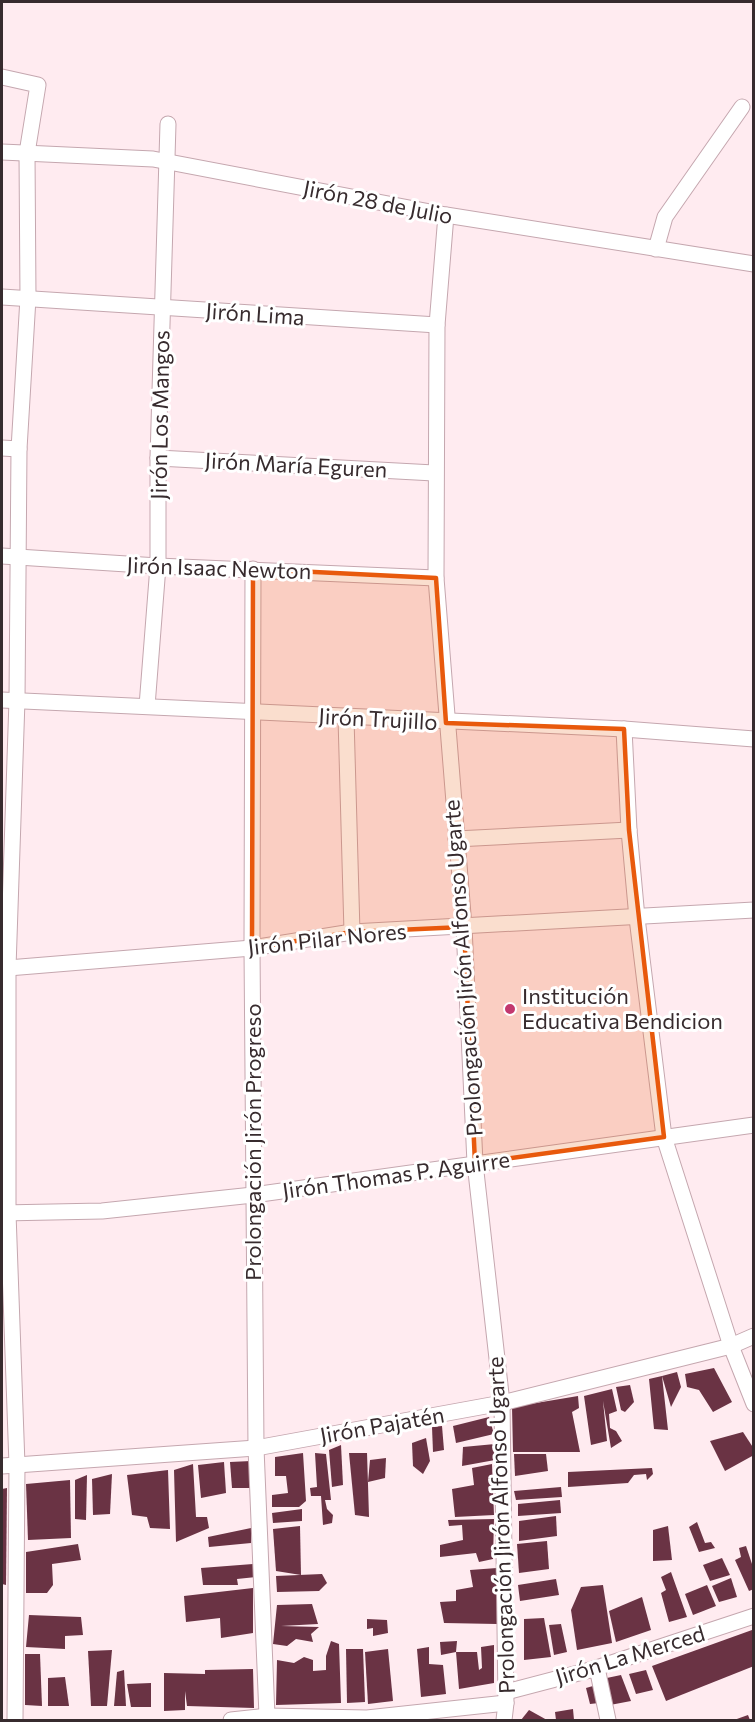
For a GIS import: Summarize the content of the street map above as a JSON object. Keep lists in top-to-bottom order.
{
  "streets": {
    "street": [
      "Jirón 28 de Julio",
      "Jirón Lima",
      "Jirón Los Mangos",
      "Jirón María Eguren",
      "Jirón Isaac Newton",
      "Jirón Trujillo",
      "Jirón Pilar Nores",
      "Prolongación Jirón Alfonso Ugarte",
      "Prolongación Jirón Progreso",
      "Jirón Thomas P. Aguirre",
      "Jirón Pajatén",
      "Jirón La Merced"
    ]
  },
  "crossings": [
    ["Jirón 28 de Julio", "Jirón Los Mangos"],
    ["Jirón 28 de Julio", "Prolongación Jirón Alfonso Ugarte"],
    ["Jirón Lima", "Jirón Los Mangos"],
    ["Jirón Lima", "Prolongación Jirón Alfonso Ugarte"],
    ["Jirón Los Mangos", "Jirón María Eguren"],
    ["Jirón Los Mangos", "Jirón Isaac Newton"],
    ["Jirón Los Mangos", "Jirón Trujillo"],
    ["Jirón María Eguren", "Prolongación Jirón Alfonso Ugarte"],
    ["Jirón Isaac Newton", "Prolongación Jirón Alfonso Ugarte"],
    ["Jirón Isaac Newton", "Prolongación Jirón Progreso"],
    ["Jirón Trujillo", "Prolongación Jirón Alfonso Ugarte"],
    ["Jirón Trujillo", "Prolongación Jirón Progreso"],
    ["Jirón Pilar Nores", "Prolongación Jirón Alfonso Ugarte"],
    ["Jirón Pilar Nores", "Prolongación Jirón Progreso"],
    ["Prolongación Jirón Alfonso Ugarte", "Jirón Thomas P. Aguirre"],
    ["Prolongación Jirón Alfonso Ugarte", "Jirón Pajatén"],
    ["Prolongación Jirón Alfonso Ugarte", "Jirón La Merced"],
    ["Prolongación Jirón Progreso", "Jirón Thomas P. Aguirre"],
    ["Prolongación Jirón Progreso", "Jirón Pajatén"],
    ["Prolongación Jirón Progreso", "Jirón La Merced"]
  ],
  "places": ["Institución Educativa Bendicion"]
}
